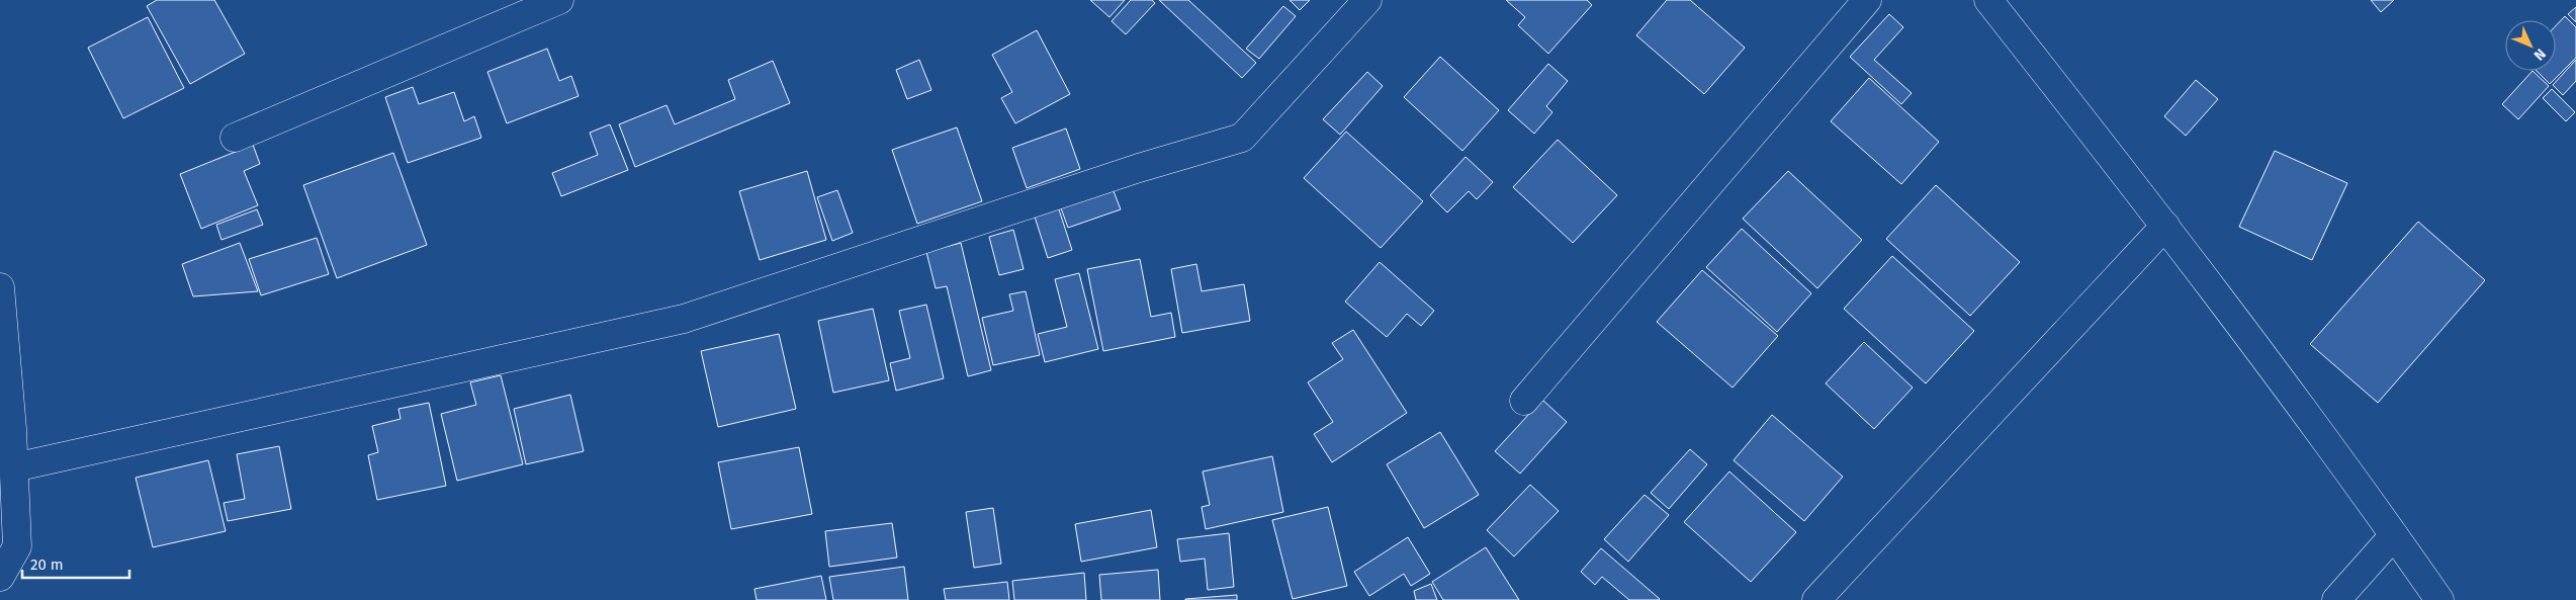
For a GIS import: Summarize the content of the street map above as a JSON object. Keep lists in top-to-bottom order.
{
  "scale_bar": "20 m",
  "north": "bottom right"
}
